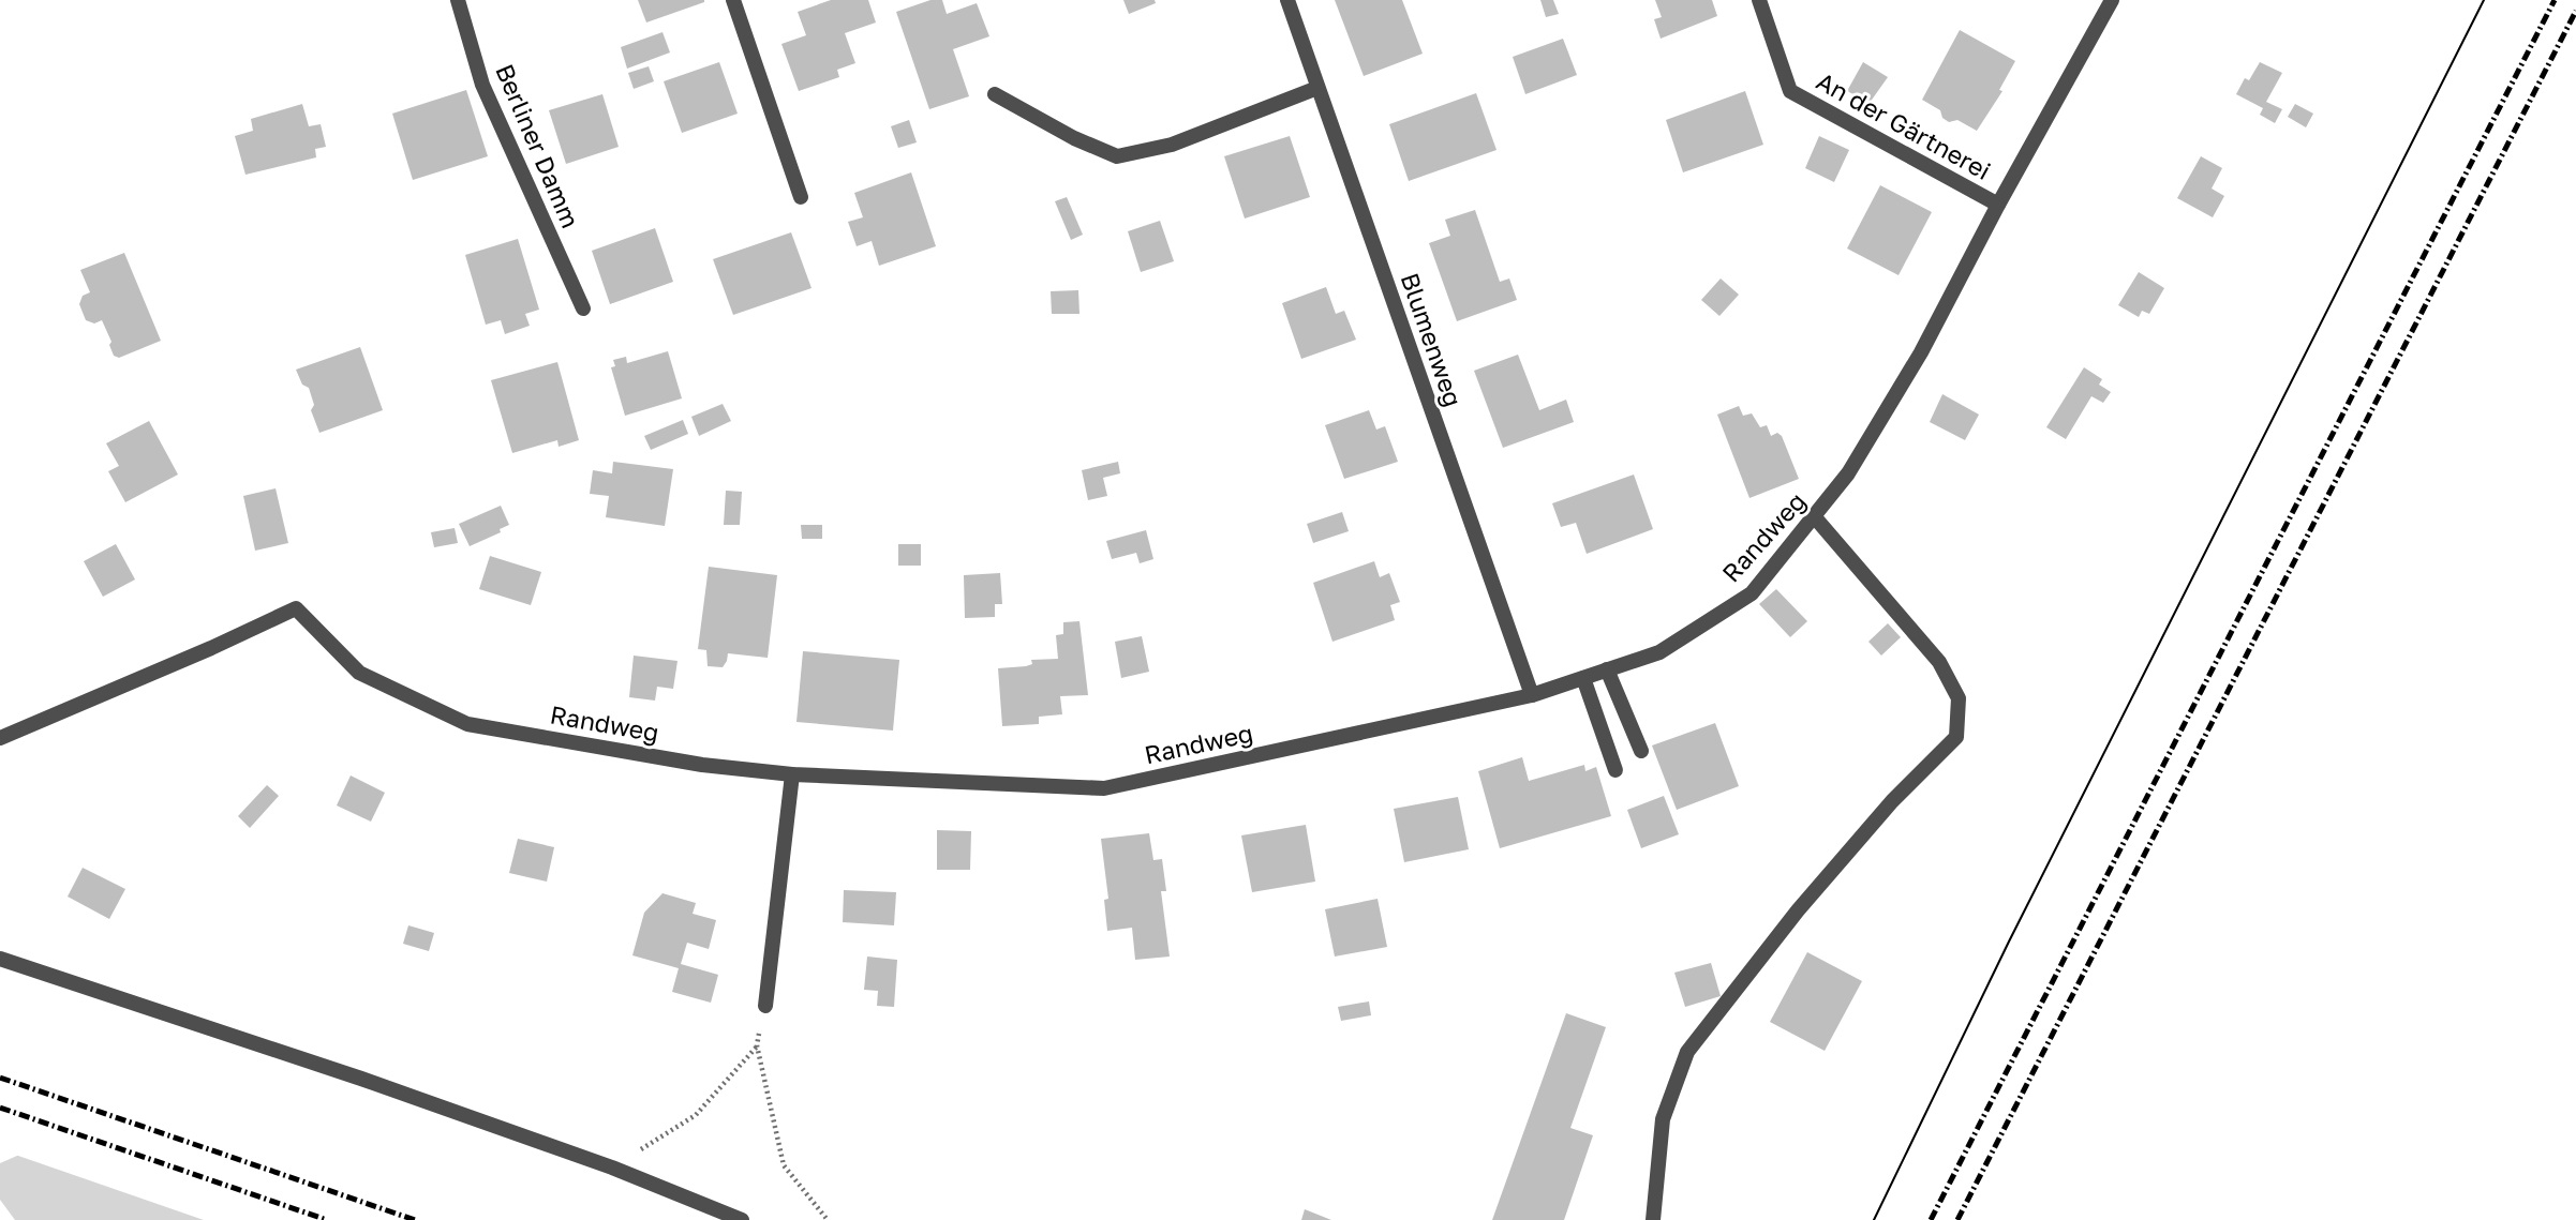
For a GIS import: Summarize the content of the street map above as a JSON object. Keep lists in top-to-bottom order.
{
  "streets": {
    "street": [
      "An der Gärtnerei",
      "Berliner Damm",
      "Blumenweg",
      "Randweg"
    ]
  },
  "crossings": [
    ["An der Gärtnerei", "Randweg"],
    ["Blumenweg", "Randweg"]
  ]
}
